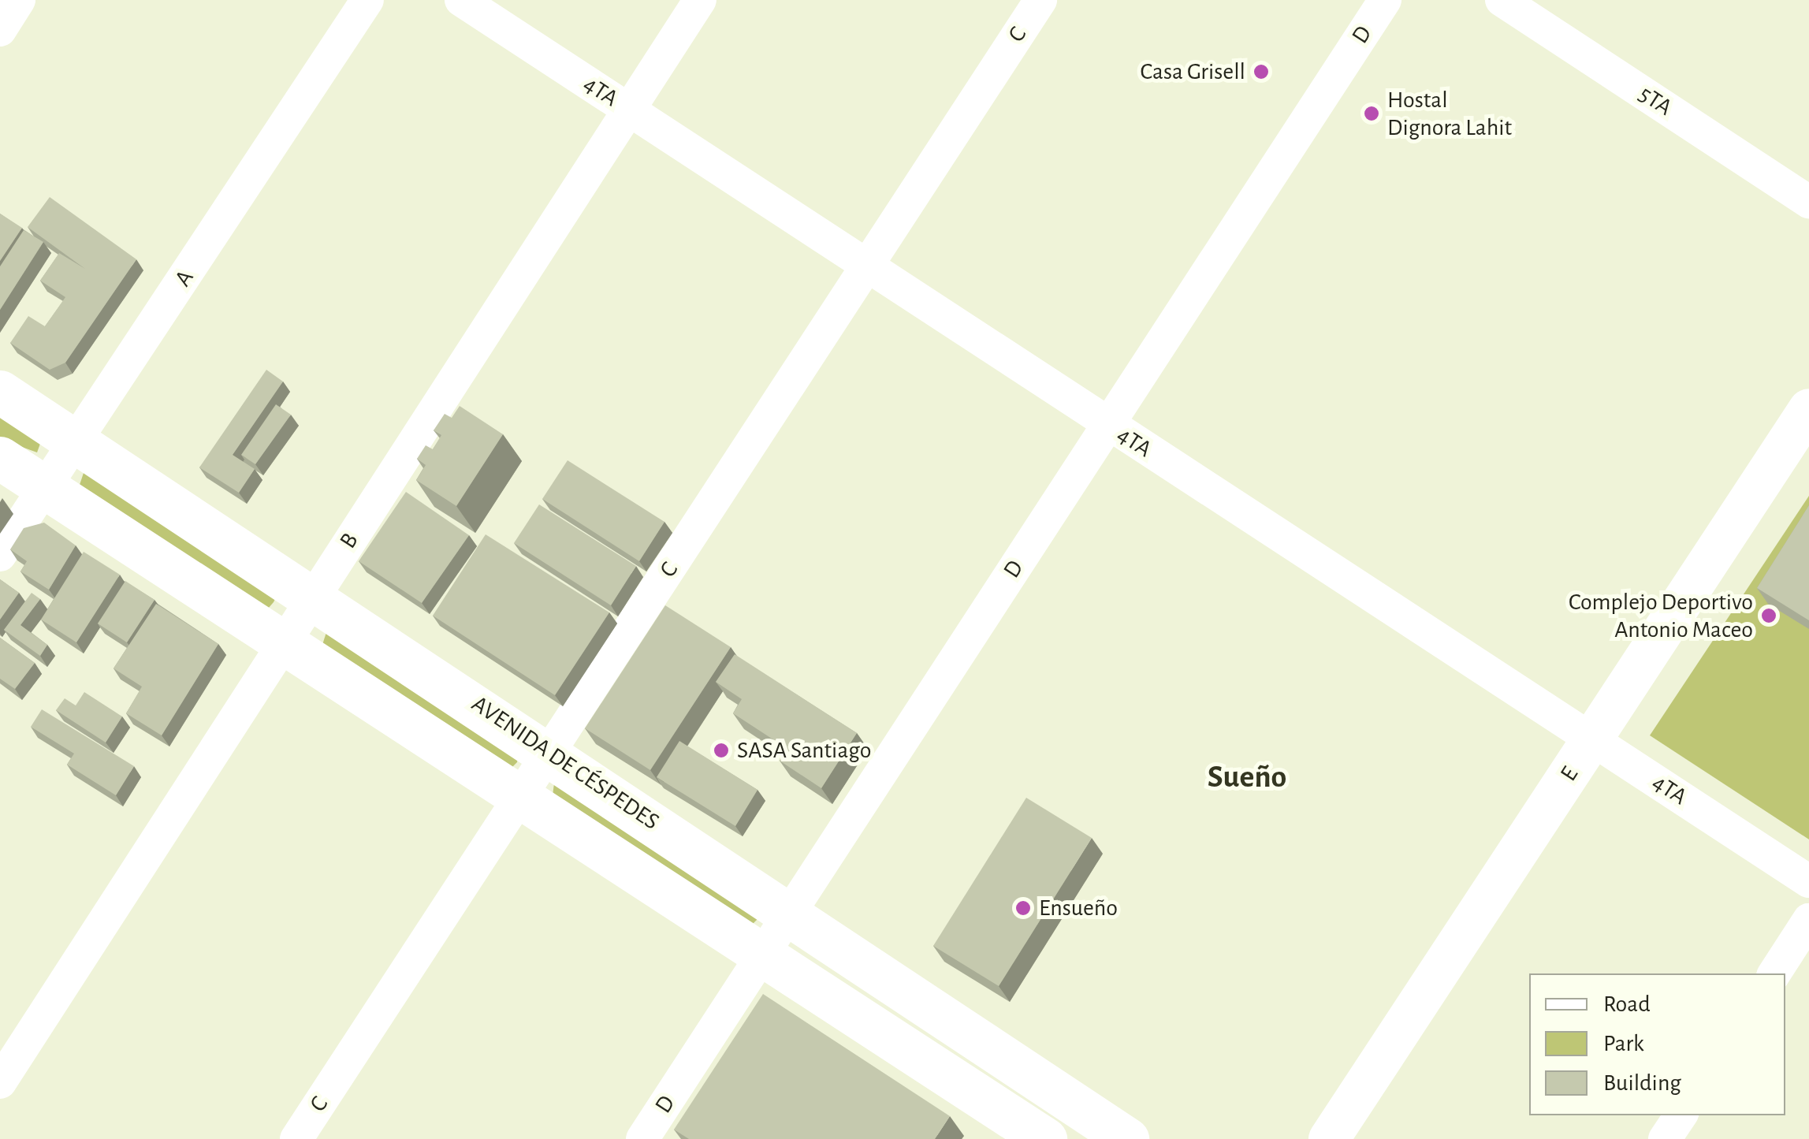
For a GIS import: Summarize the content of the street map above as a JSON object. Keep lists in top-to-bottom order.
{
  "streets": {
    "main road": ["AVENIDA DE CÉSPEDES"],
    "street": [
      "C",
      "D",
      "4TA",
      "5TA",
      "A",
      "B",
      "E"
    ]
  },
  "crossings": [
    ["C", "4TA"],
    ["C", "AVENIDA DE CÉSPEDES"],
    ["D", "4TA"],
    ["D", "AVENIDA DE CÉSPEDES"],
    ["4TA", "B"],
    ["4TA", "E"],
    ["A", "AVENIDA DE CÉSPEDES"],
    ["B", "AVENIDA DE CÉSPEDES"]
  ],
  "districts": ["Sueño"],
  "places": [
    "Casa Grisell",
    "Hostal Dignora Lahit",
    "Complejo Deportivo Antonio Maceo",
    "SASA Santiago",
    "Ensueño"
  ],
  "legend": ["Road", "Park", "Building"]
}
